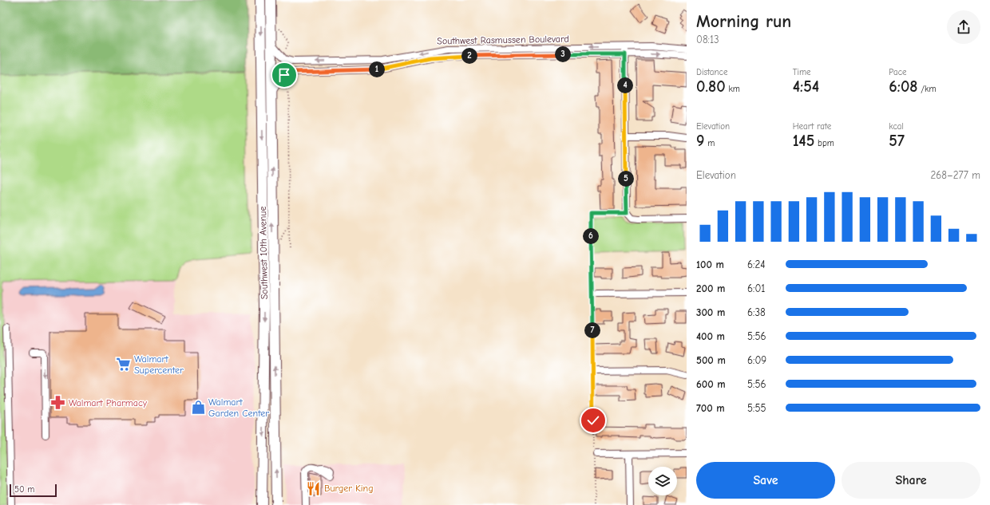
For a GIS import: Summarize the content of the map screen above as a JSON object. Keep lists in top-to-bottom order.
{
  "streets": {
    "highway": ["Southwest 10th Avenue"],
    "street": ["Southwest Rasmussen Boulevard"]
  },
  "crossings": [
    ["Southwest Rasmussen Boulevard", "Southwest 10th Avenue"]
  ],
  "places": {
    "supermarket": ["Walmart Supercenter"],
    "pharmacy": ["Walmart Pharmacy"],
    "shop": ["Walmart Garden Center"],
    "restaurant": ["Burger King"]
  },
  "scale_bar": "50 m",
  "page": {
    "heading": ["Morning run", "08:13"],
    "pins": [
      "3",
      "2",
      "1",
      "4",
      "5",
      "6",
      "7"
    ],
    "stats": [
      ["Distance", "0.80 km"],
      ["Time", "4:54"],
      ["Pace", "6:08 /km"],
      ["Elevation", "9 m"],
      ["Heart rate", "145 bpm"],
      ["kcal", "57"]
    ],
    "chart": ["Elevation", "268–277 m"],
    "list": [
      {
        "name": "100 m",
        "note": "6:24"
      },
      {
        "name": "200 m",
        "note": "6:01"
      },
      {
        "name": "300 m",
        "note": "6:38"
      },
      {
        "name": "400 m",
        "note": "5:56"
      },
      {
        "name": "500 m",
        "note": "6:09"
      },
      {
        "name": "600 m",
        "note": "5:56"
      },
      {
        "name": "700 m",
        "note": "5:55"
      }
    ],
    "buttons": ["Save", "Share"],
    "scale": "50 m"
  }
}
